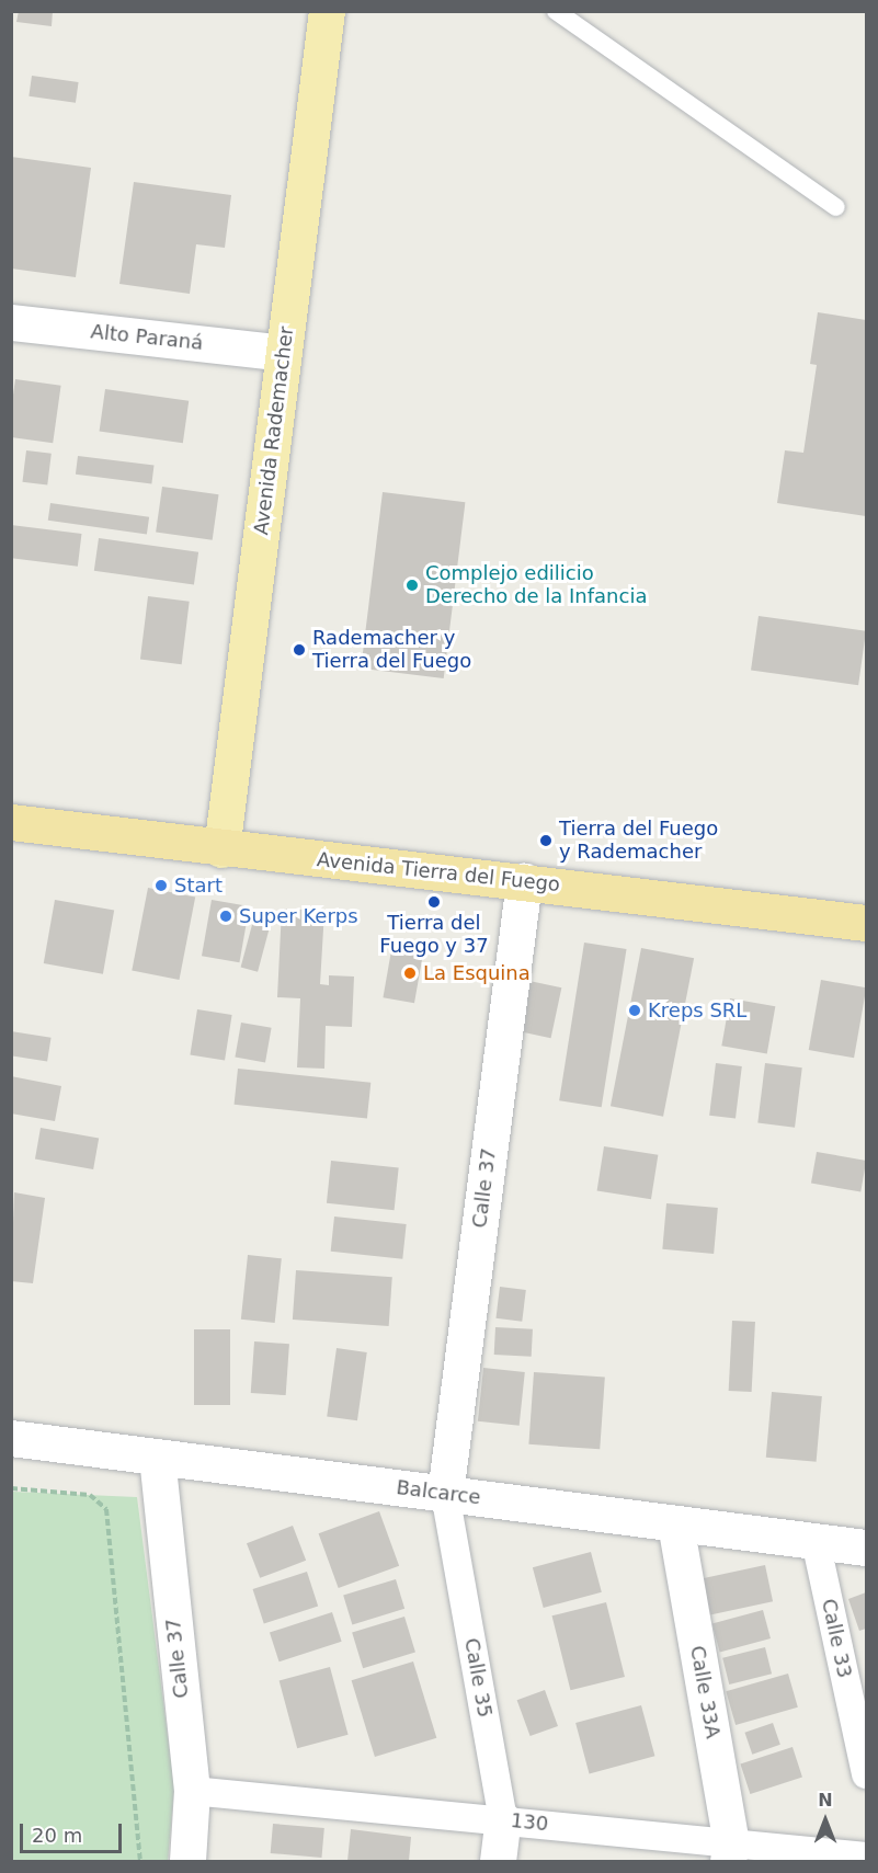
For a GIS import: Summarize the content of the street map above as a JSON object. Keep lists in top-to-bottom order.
{
  "streets": {
    "highway": ["Avenida Tierra del Fuego"],
    "main road": ["Avenida Rademacher"],
    "street": [
      "Alto Paraná",
      "Calle 37",
      "Balcarce",
      "Calle 33",
      "Calle 35",
      "Calle 33A",
      "130"
    ]
  },
  "crossings": [
    ["Alto Paraná", "Avenida Rademacher"],
    ["Avenida Rademacher", "Avenida Tierra del Fuego"],
    ["Avenida Tierra del Fuego", "Calle 37"],
    ["Calle 37", "Balcarce"],
    ["Calle 37", "Calle 35"],
    ["Calle 37", "130"],
    ["Balcarce", "Calle 33"],
    ["Balcarce", "Calle 35"],
    ["Balcarce", "Calle 33A"],
    ["Calle 35", "130"],
    ["Calle 33A", "130"]
  ],
  "places": [
    "Complejo edilicio Derecho de la Infancia",
    "Rademacher y Tierra del Fuego",
    "Tierra del Fuego y Rademacher",
    "Start",
    "Tierra del Fuego y 37",
    "Super Kerps",
    "La Esquina",
    "Kreps SRL"
  ],
  "scale_bar": "20 m",
  "north": "top"
}
